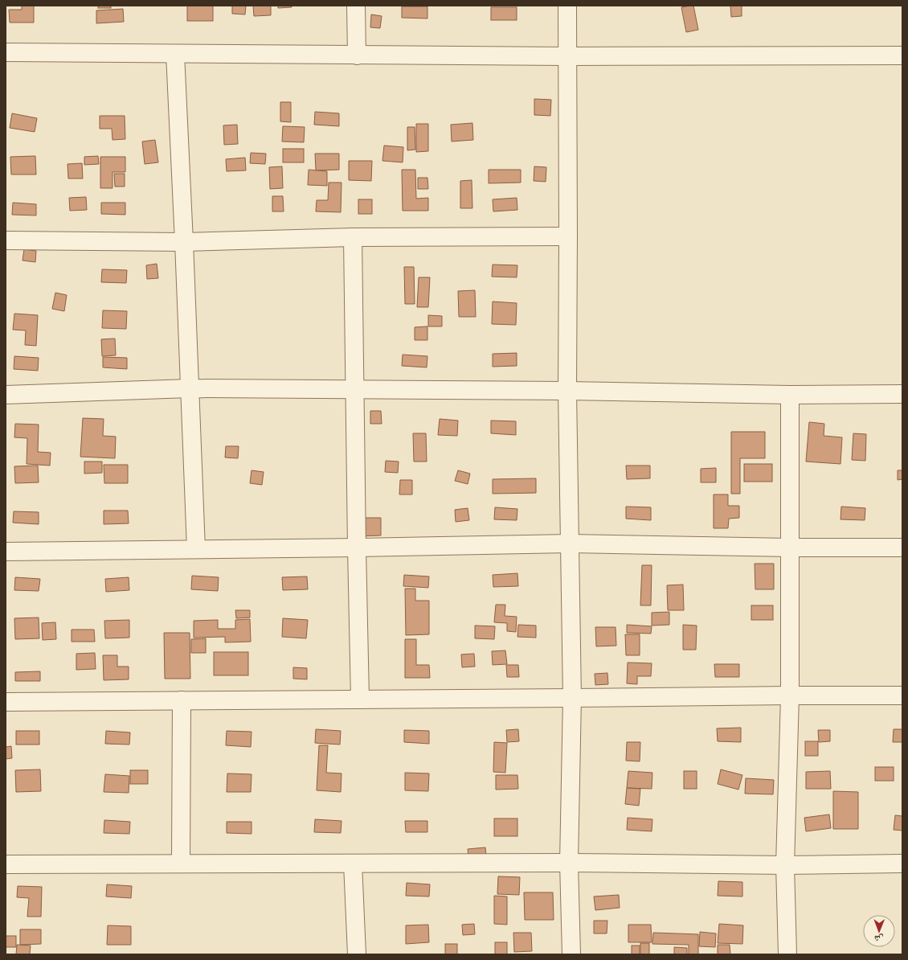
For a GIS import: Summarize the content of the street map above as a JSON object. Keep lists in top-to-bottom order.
{
  "north": "bottom"
}
